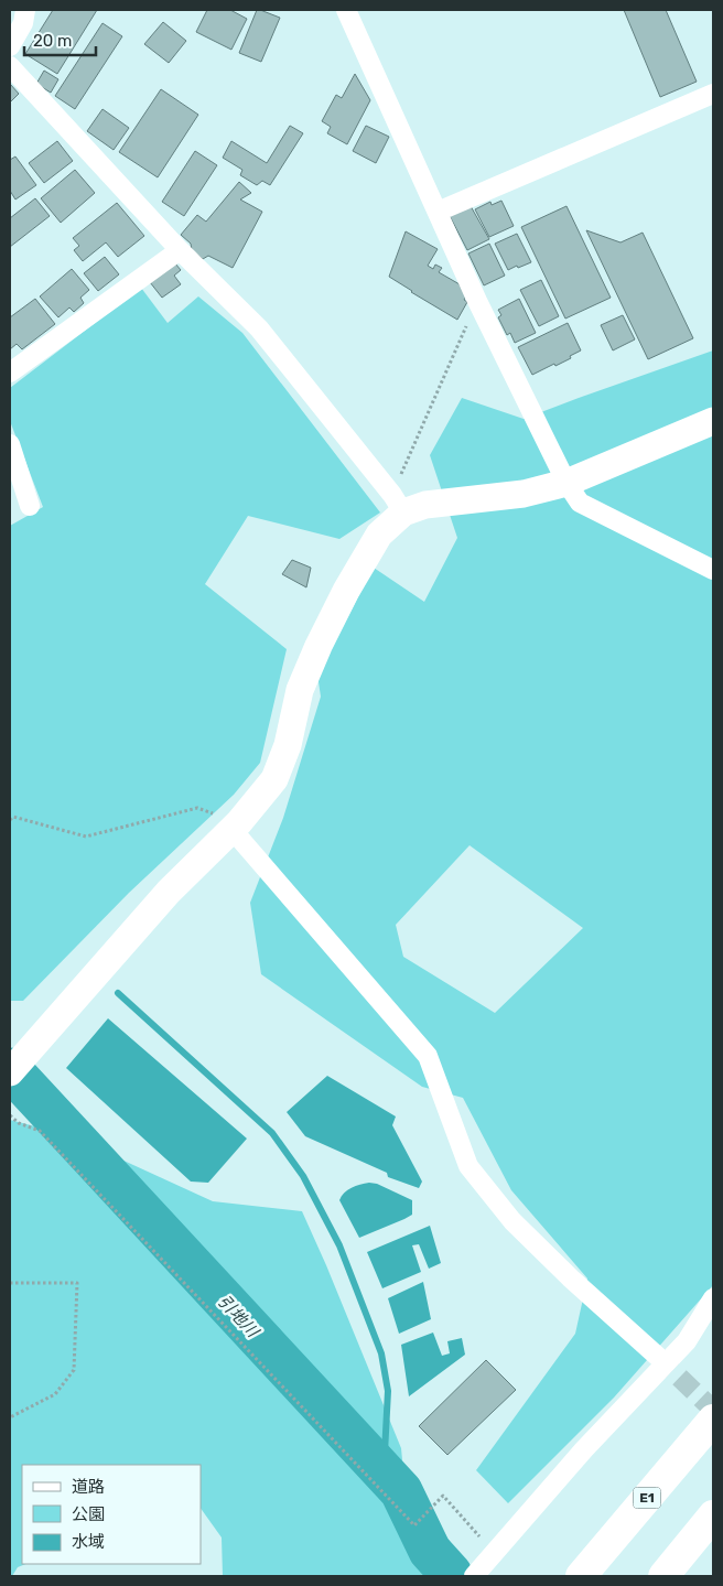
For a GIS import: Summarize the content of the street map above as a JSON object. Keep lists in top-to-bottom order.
{
  "streets": {
    "highway": ["E1"]
  },
  "water": ["引地川"],
  "legend": ["道路", "公園", "水域"],
  "scale_bar": "20 m"
}
